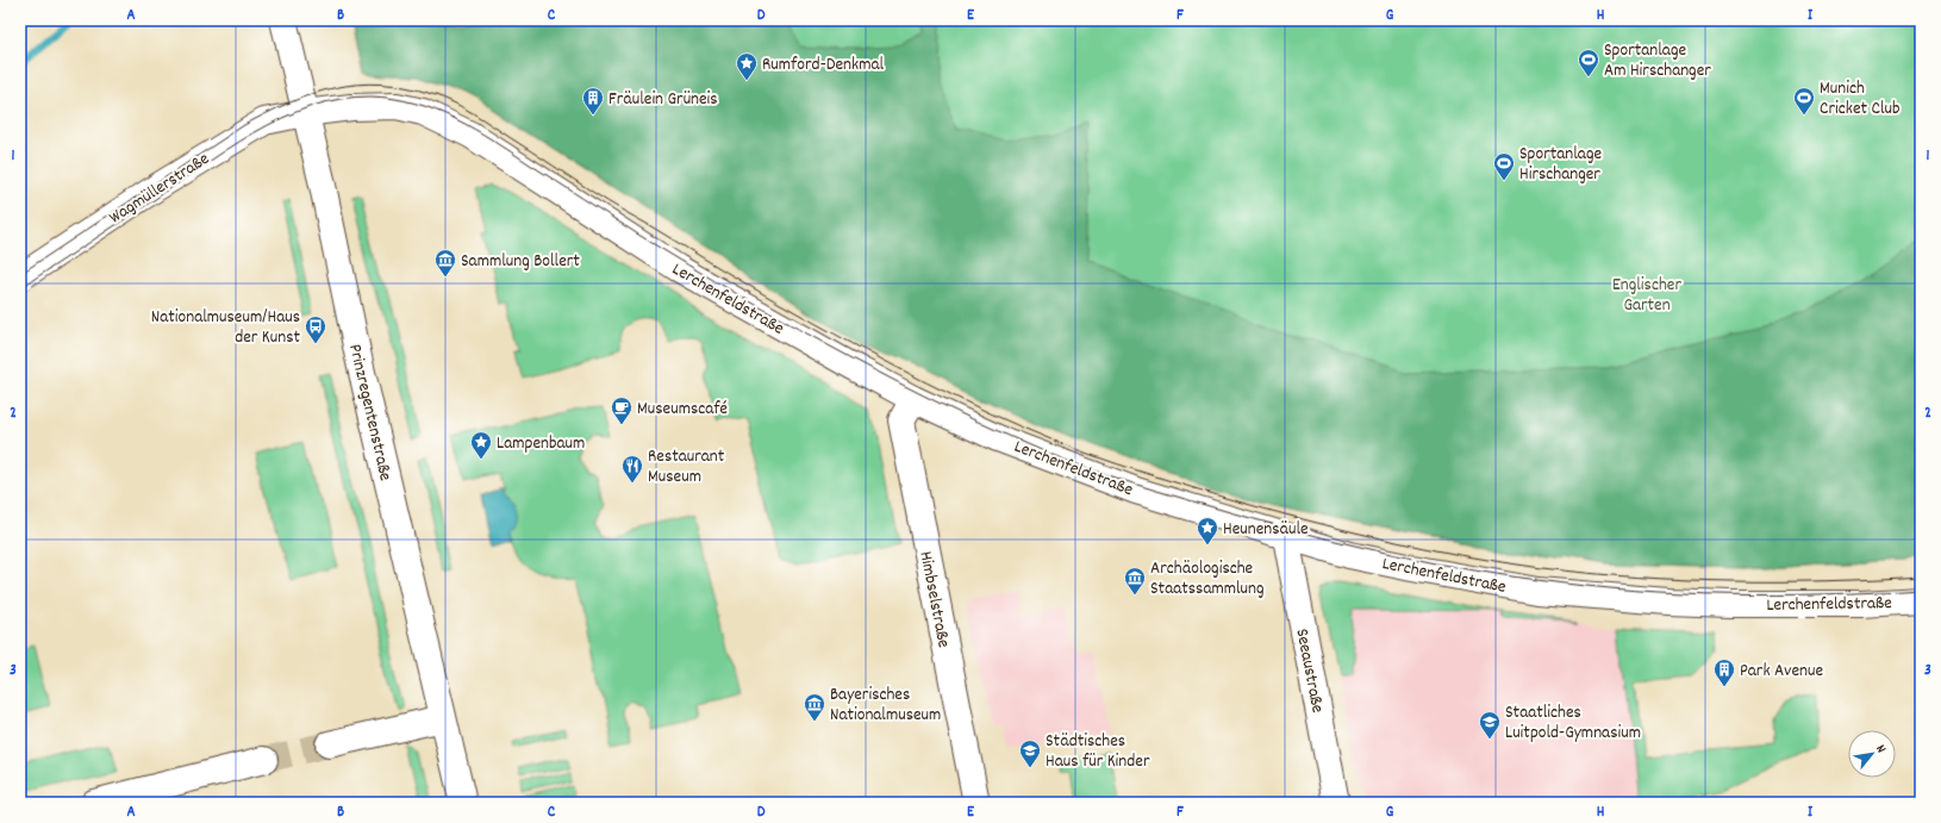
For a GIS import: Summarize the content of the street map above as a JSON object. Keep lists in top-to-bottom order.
{
  "streets": {
    "street": [
      "Wagmüllerstraße",
      "Lerchenfeldstraße",
      "Prinzregentenstraße",
      "Himbselstraße",
      "Seeaustraße"
    ]
  },
  "crossings": [
    ["Wagmüllerstraße", "Lerchenfeldstraße"],
    ["Wagmüllerstraße", "Prinzregentenstraße"],
    ["Lerchenfeldstraße", "Prinzregentenstraße"],
    ["Lerchenfeldstraße", "Himbselstraße"],
    ["Lerchenfeldstraße", "Seeaustraße"]
  ],
  "parks": ["Englischer Garten"],
  "places": {
    "sports": ["Sportanlage Am Hirschanger", "Munich Cricket Club", "Sportanlage Hirschanger"],
    "place": ["Rumford-Denkmal", "Lampenbaum", "Heunensäule"],
    "building": ["Fräulein Grüneis", "Park Avenue"],
    "museum": ["Sammlung Bollert", "Archäologische Staatssammlung", "Bayerisches Nationalmuseum"],
    "bus stop": ["Nationalmuseum/Haus der Kunst"],
    "cafe": ["Museumscafé"],
    "restaurant": ["Restaurant Museum"],
    "school or university": ["Staatliches Luitpold-Gymnasium", "Städtisches Haus für Kinder"]
  },
  "north": "top right",
  "grid": {
    "columns": [
      "A",
      "B",
      "C",
      "D",
      "E",
      "F",
      "G",
      "H",
      "I"
    ],
    "rows": ["1", "2", "3"]
  }
}
